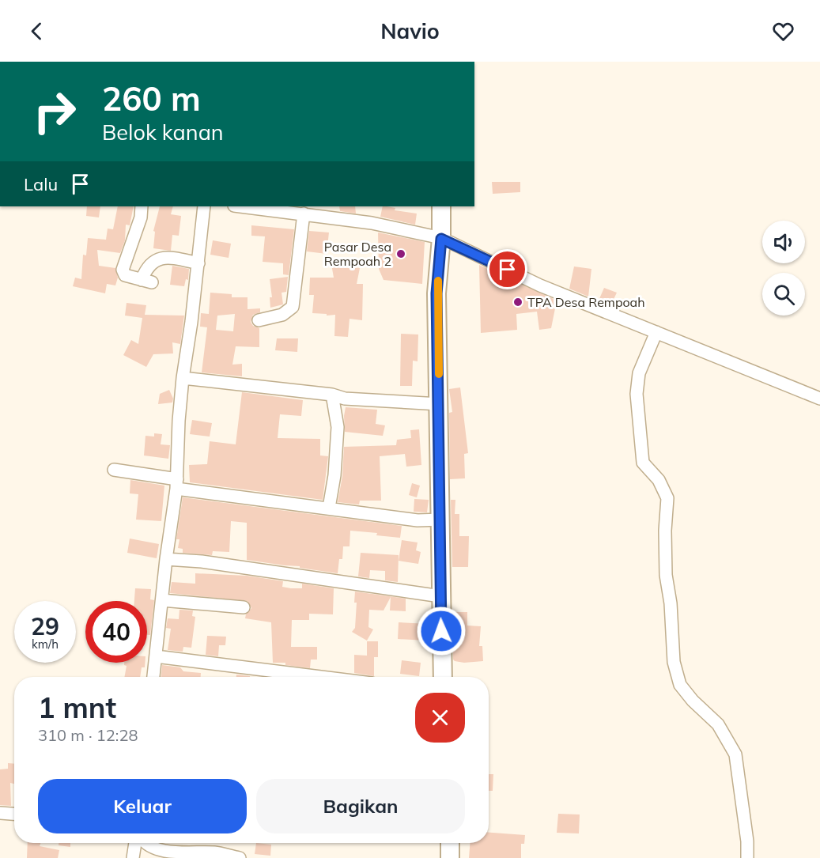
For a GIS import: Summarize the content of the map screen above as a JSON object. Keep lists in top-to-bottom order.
{
  "places": ["Pasar Desa Rempoah 2", "TPA Desa Rempoah"],
  "page": {
    "header": "Navio",
    "turn": ["260 m", "Belok kanan"],
    "then": "Lalu",
    "speed": "29 km/h",
    "limit": "40",
    "heading": ["1 mnt", "310 m · 12:28"],
    "buttons": ["Keluar", "Bagikan"]
  }
}
